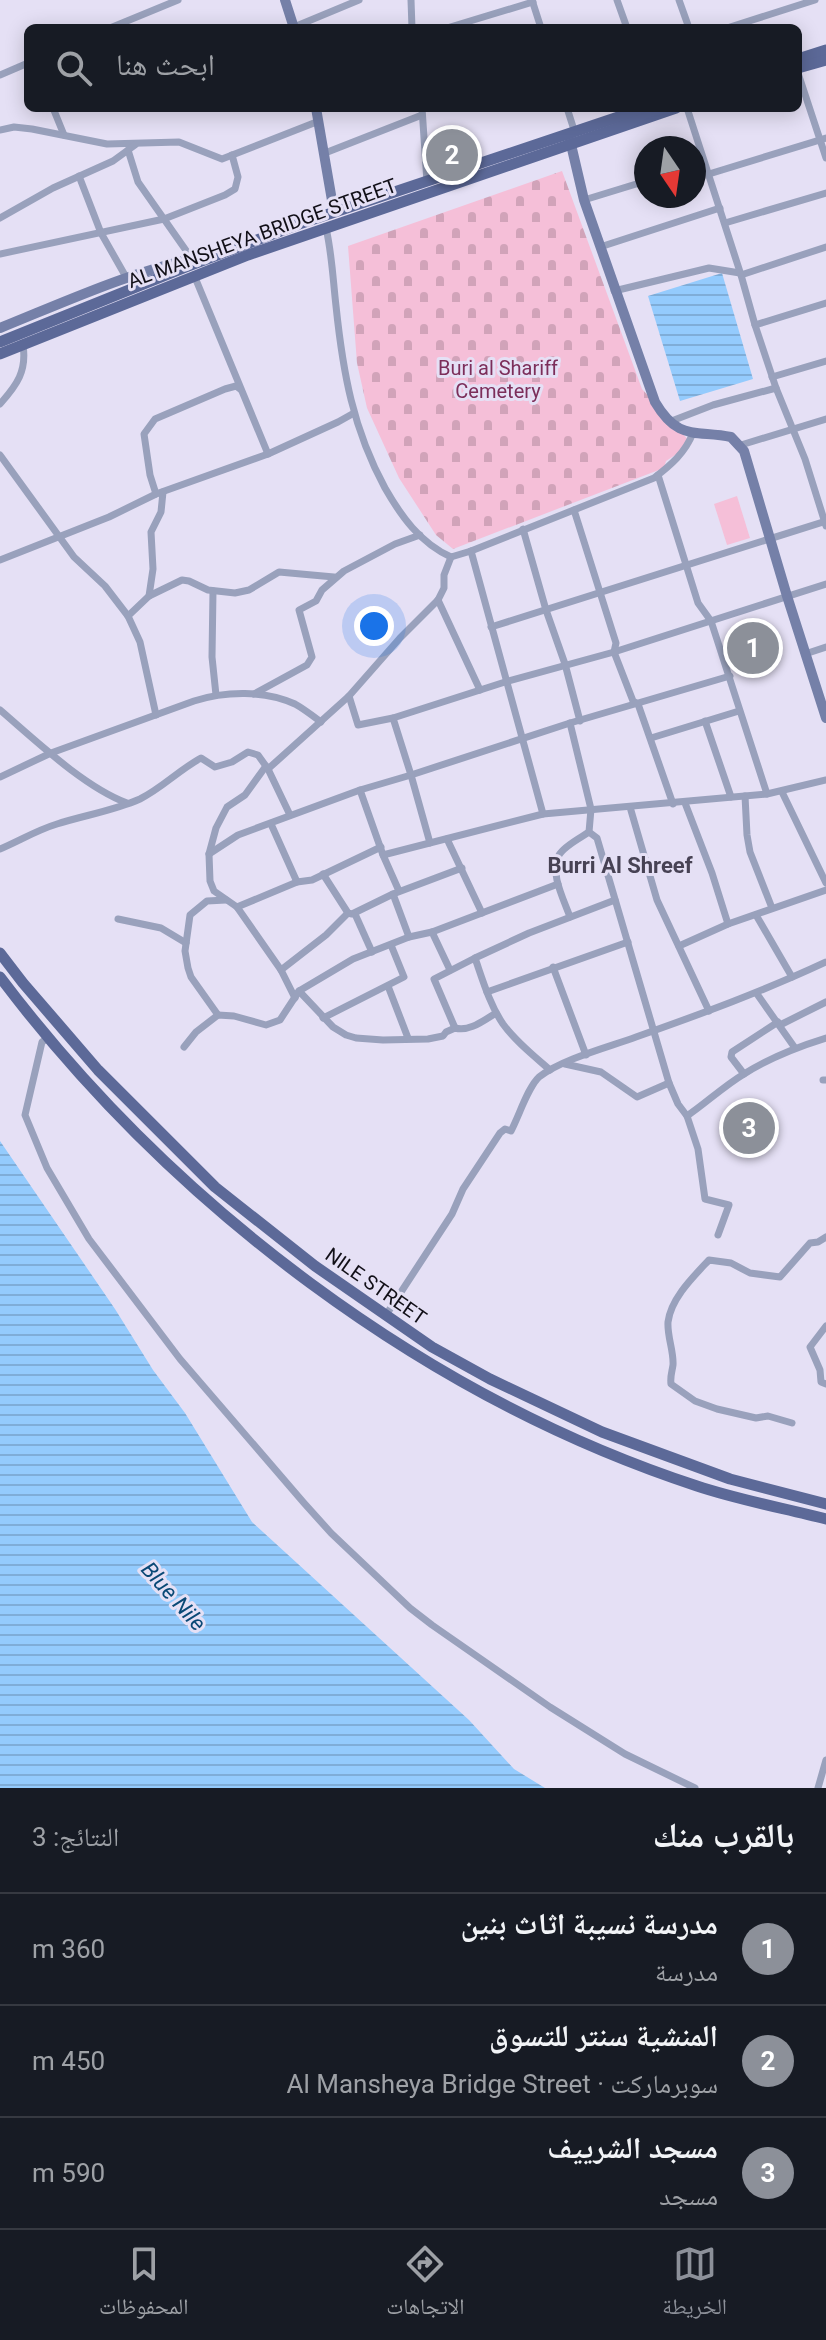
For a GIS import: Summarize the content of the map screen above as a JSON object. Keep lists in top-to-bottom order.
{
  "streets": {
    "main road": ["AL MANSHEYA BRIDGE STREET", "NILE STREET"]
  },
  "districts": ["Burri Al Shreef"],
  "water": ["Blue Nile"],
  "parks": ["Buri al Shariff Cemetery"],
  "north": "bottom",
  "page": {
    "search": "ابحث هنا",
    "pins": ["2", "1", "3"],
    "heading": ["بالقرب منك", "النتائج: 3"],
    "list": [
      {
        "mark": "1",
        "name": "مدرسة نسيبة اثاث بنين",
        "note": "مدرسة",
        "value": "360 m"
      },
      {
        "mark": "2",
        "name": "المنشية سنتر للتسوق",
        "note": "سوبرماركت · Al Mansheya Bridge Street",
        "value": "450 m"
      },
      {
        "mark": "3",
        "name": "مسجد الشرييف",
        "note": "مسجد",
        "value": "590 m"
      }
    ],
    "nav": ["الخريطة", "الاتجاهات", "المحفوظات"]
  }
}
